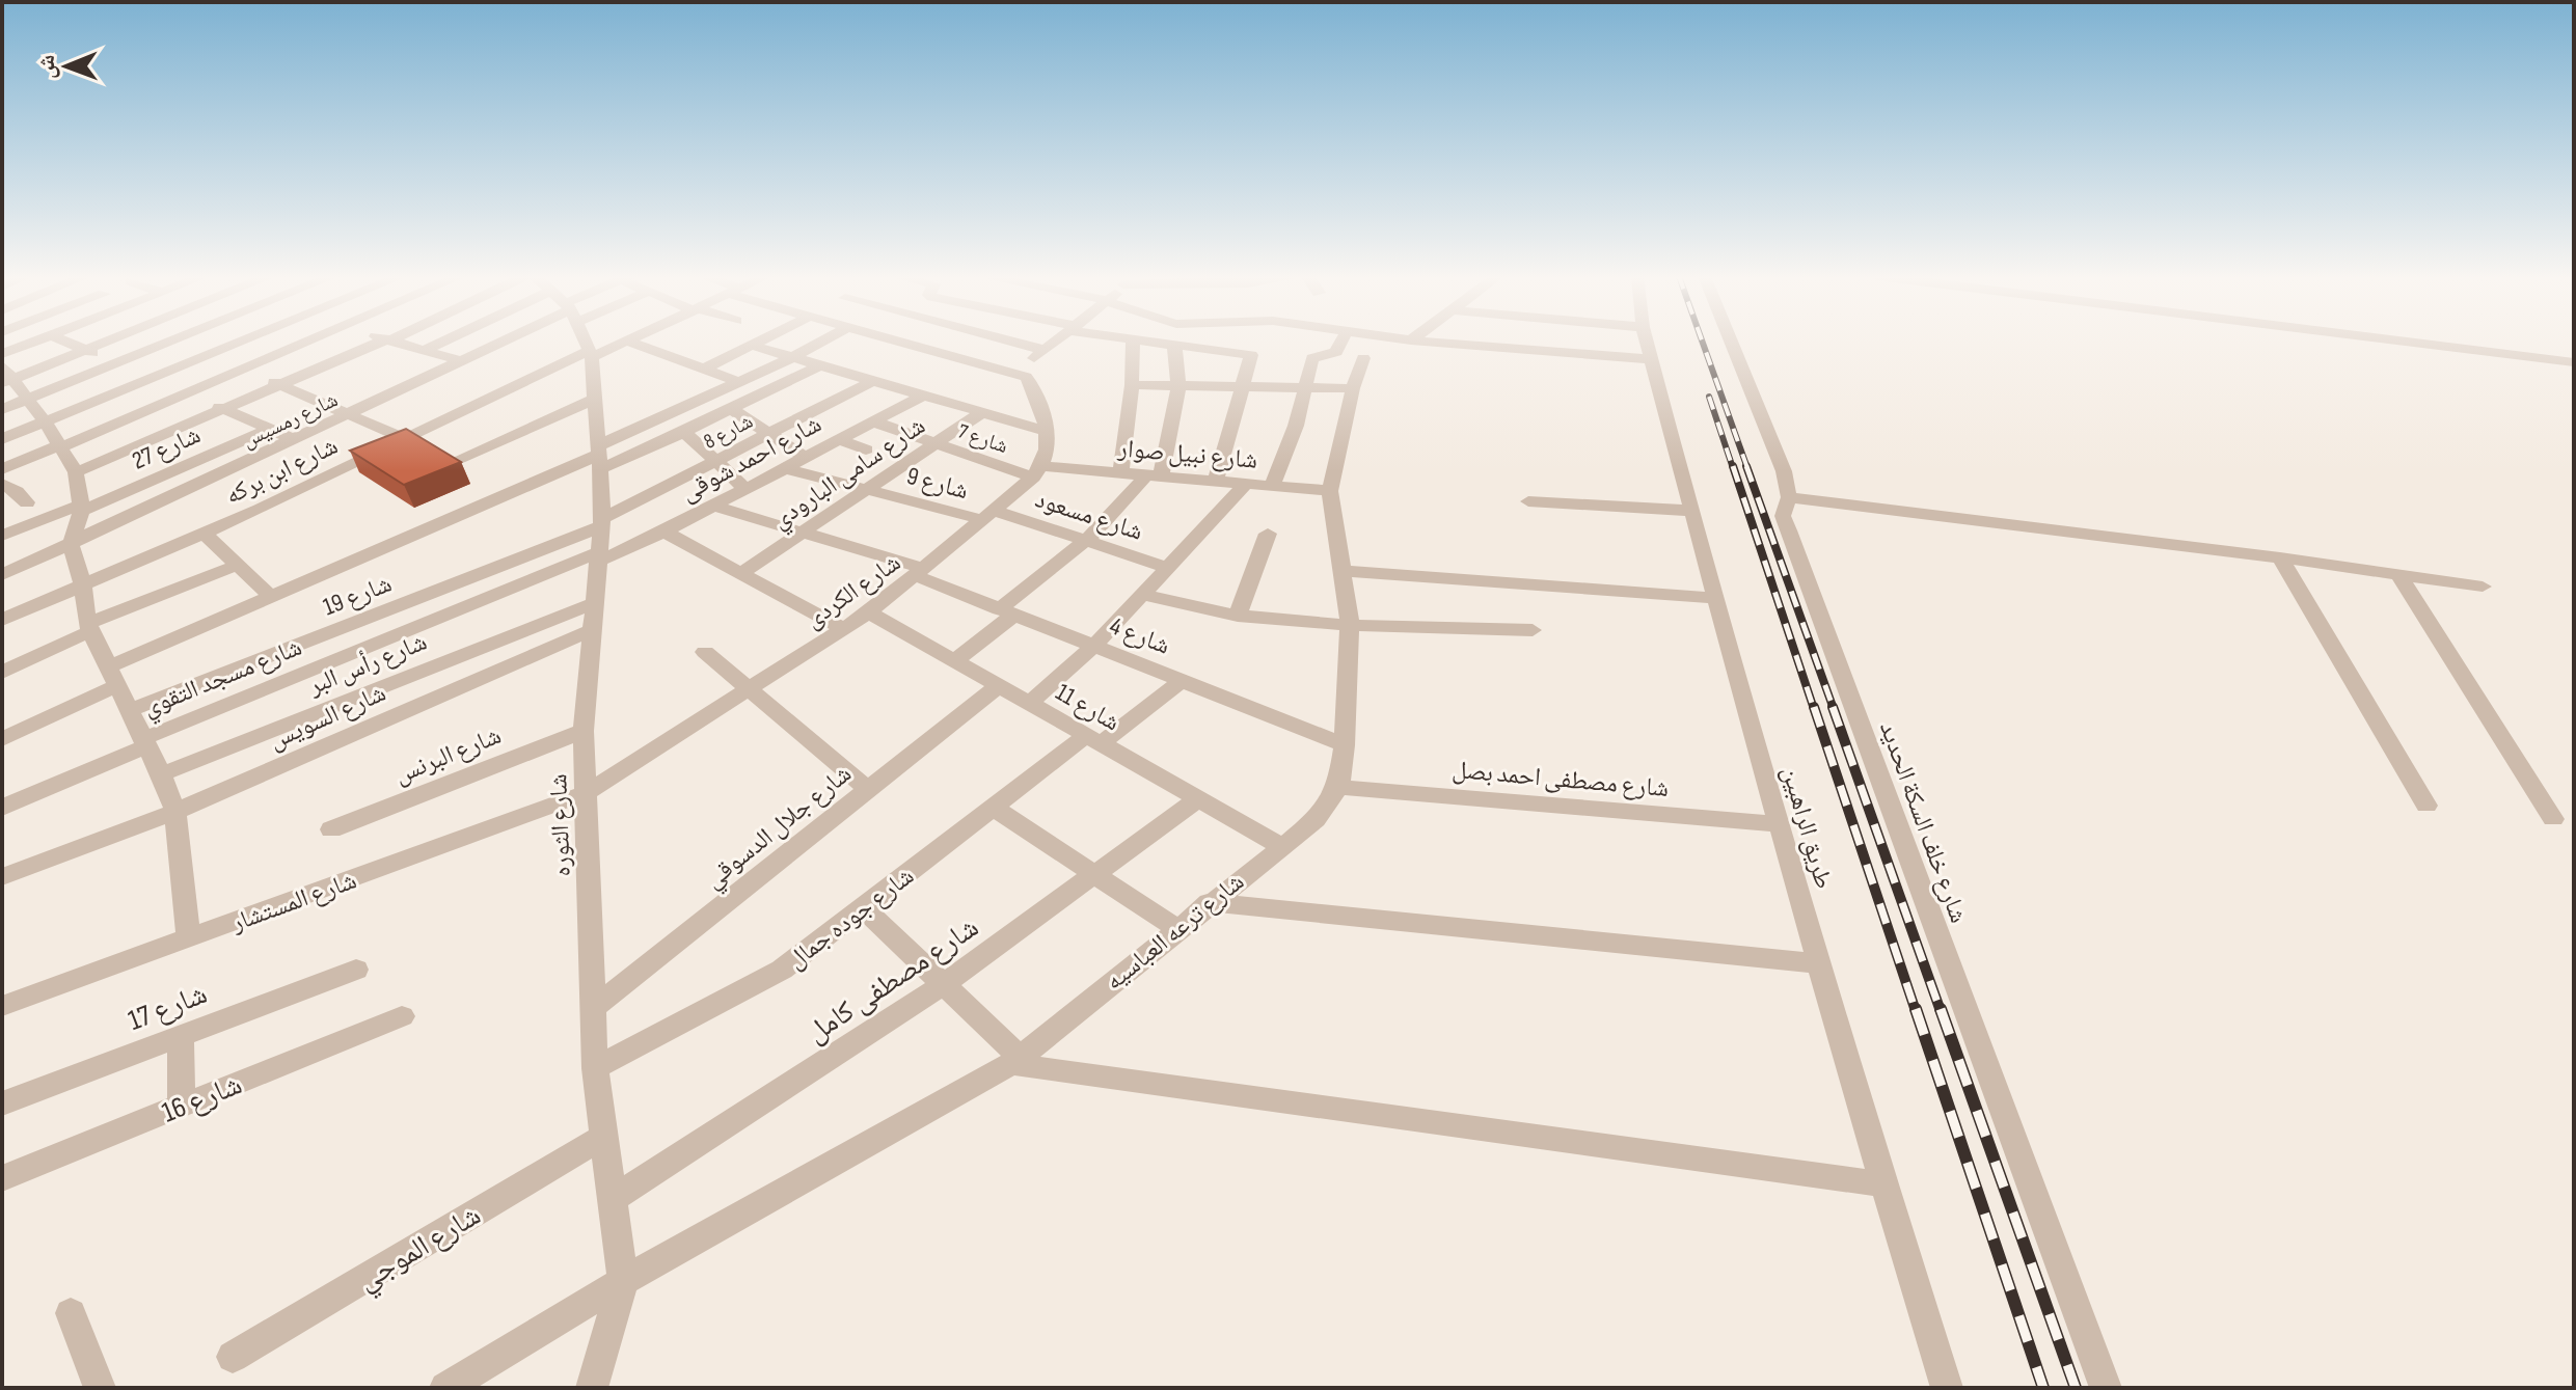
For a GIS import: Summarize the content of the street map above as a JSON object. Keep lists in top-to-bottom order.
{
  "streets": {
    "street": [
      "شارع رمسيس",
      "شارع 8",
      "شارع 7",
      "شارع 27",
      "شارع نبيل صوار",
      "شارع احمد شوقى",
      "شارع ابن بركه",
      "شارع سامى البارودي",
      "شارع 9",
      "شارع مسعود",
      "شارع الكردى",
      "شارع 19",
      "شارع 4",
      "شارع رأس البر",
      "شارع مسجد التقوي",
      "شارع 11",
      "شارع السويس",
      "شارع البرنس",
      "شارع مصطفى احمد بصل",
      "شارع خلف السكة الحديد",
      "شارع الثوره",
      "شارع جلال الدسوقي",
      "طريق الراهبين",
      "شارع المستشار",
      "شارع جوده جمال",
      "شارع ترعه العباسيه",
      "شارع مصطفى كامل",
      "شارع 17",
      "شارع 16",
      "شارع الموجي"
    ]
  },
  "crossings": [
    ["شارع 8", "شارع 7"],
    ["شارع 8", "شارع احمد شوقى"],
    ["شارع 8", "شارع 19"],
    ["شارع 8", "شارع الثوره"],
    ["شارع 7", "شارع نبيل صوار"],
    ["شارع 7", "شارع احمد شوقى"],
    ["شارع 7", "شارع سامى البارودي"],
    ["شارع 7", "شارع الكردى"],
    ["شارع نبيل صوار", "شارع الكردى"],
    ["شارع نبيل صوار", "شارع ترعه العباسيه"],
    ["شارع احمد شوقى", "شارع 9"],
    ["شارع احمد شوقى", "شارع 4"],
    ["شارع احمد شوقى", "شارع مسجد التقوي"],
    ["شارع احمد شوقى", "شارع الثوره"],
    ["شارع ابن بركه", "شارع الثوره"],
    ["شارع سامى البارودي", "شارع 9"],
    ["شارع سامى البارودي", "شارع 4"],
    ["شارع 9", "شارع مسعود"],
    ["شارع 9", "شارع الكردى"],
    ["شارع مسعود", "شارع الكردى"],
    ["شارع الكردى", "شارع 4"],
    ["شارع الكردى", "شارع 11"],
    ["شارع الكردى", "شارع الثوره"],
    ["شارع الكردى", "شارع المستشار"],
    ["شارع 19", "شارع الثوره"],
    ["شارع 4", "شارع جوده جمال"],
    ["شارع 4", "شارع ترعه العباسيه"],
    ["شارع رأس البر", "شارع الثوره"],
    ["شارع مسجد التقوي", "شارع الثوره"],
    ["شارع 11", "شارع جلال الدسوقي"],
    ["شارع 11", "شارع جوده جمال"],
    ["شارع 11", "شارع ترعه العباسيه"],
    ["شارع 11", "شارع مصطفى كامل"],
    ["شارع السويس", "شارع الثوره"],
    ["شارع البرنس", "شارع الثوره"],
    ["شارع مصطفى احمد بصل", "طريق الراهبين"],
    ["شارع مصطفى احمد بصل", "شارع ترعه العباسيه"],
    ["شارع الثوره", "شارع جلال الدسوقي"],
    ["شارع الثوره", "شارع المستشار"],
    ["شارع الثوره", "شارع جوده جمال"],
    ["شارع الثوره", "شارع ترعه العباسيه"],
    ["شارع الثوره", "شارع مصطفى كامل"],
    ["شارع الثوره", "شارع الموجي"]
  ],
  "north": "left"
}
